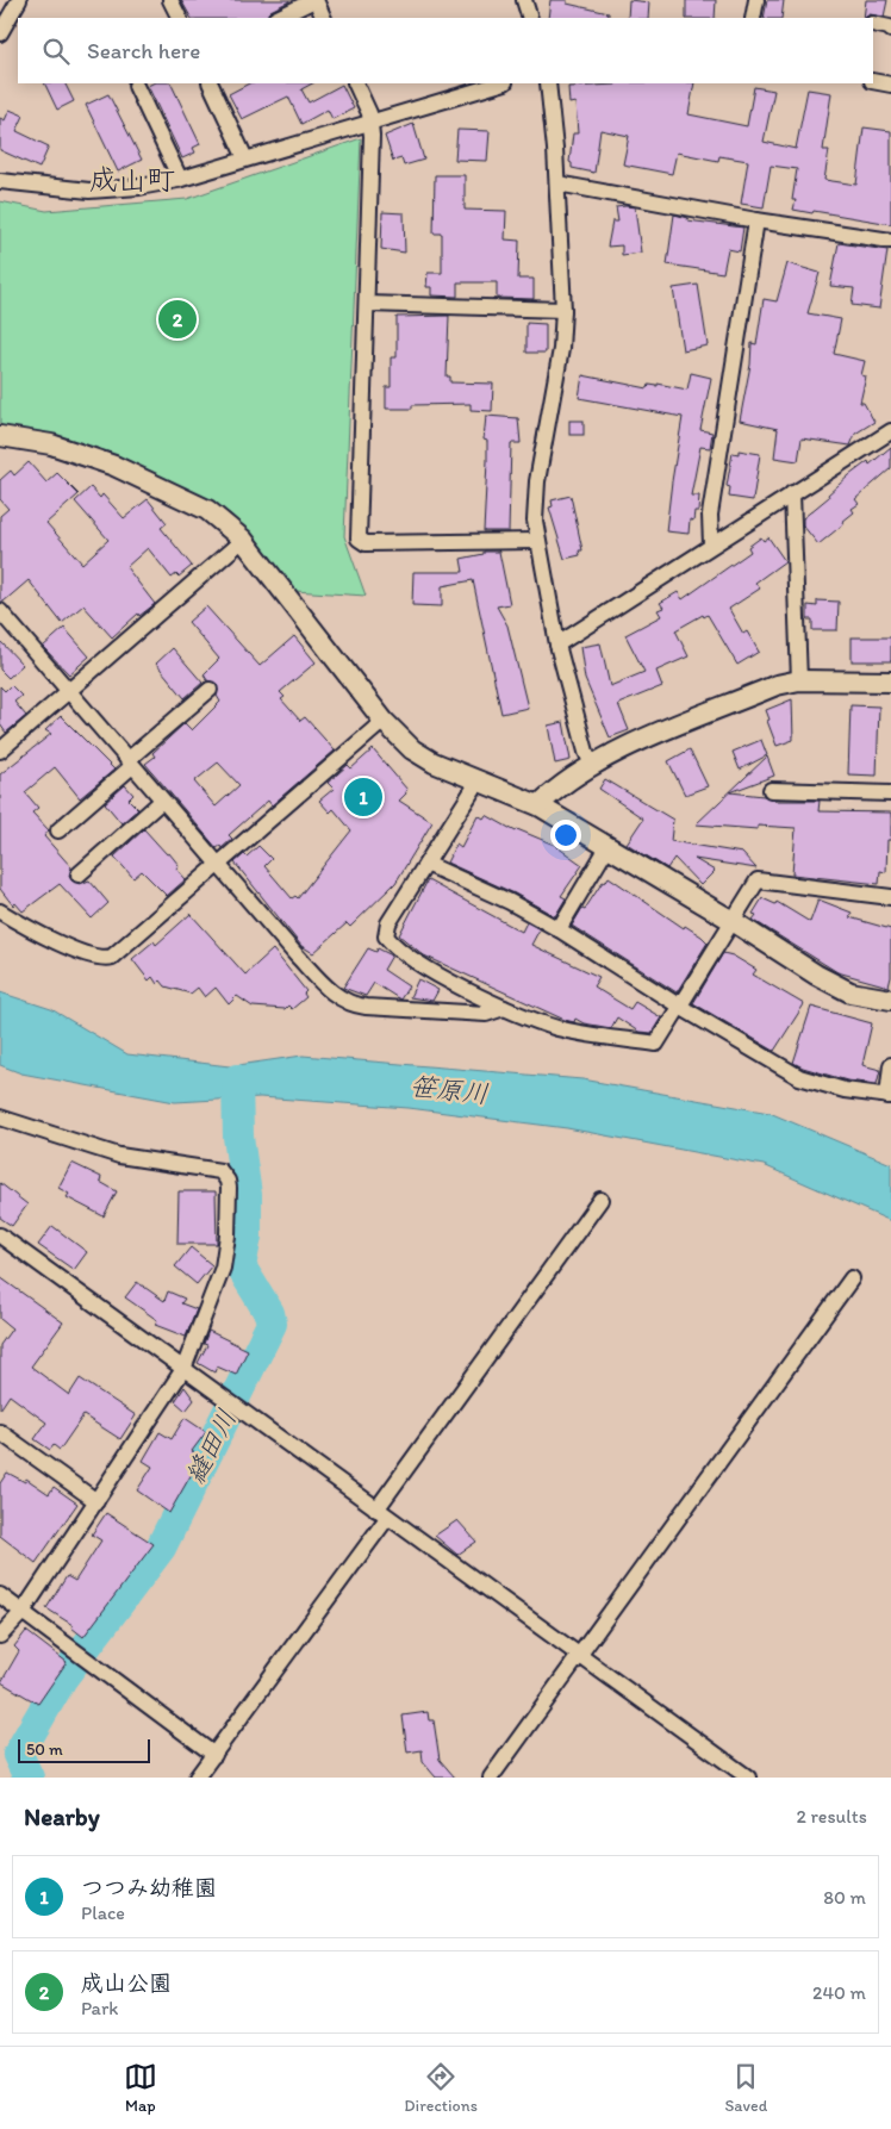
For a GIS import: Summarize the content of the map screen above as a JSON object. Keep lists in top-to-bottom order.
{
  "districts": ["成山町"],
  "water": ["笹原川", "縫田川"],
  "scale_bar": "50 m",
  "page": {
    "search": "Search here",
    "pins": ["2", "1"],
    "scale": "50 m",
    "heading": ["Nearby", "2 results"],
    "list": [
      {
        "mark": "1",
        "name": "つつみ幼稚園",
        "note": "Place",
        "value": "80 m"
      },
      {
        "mark": "2",
        "name": "成山公園",
        "note": "Park",
        "value": "240 m"
      }
    ],
    "nav": ["Map", "Directions", "Saved"]
  }
}
